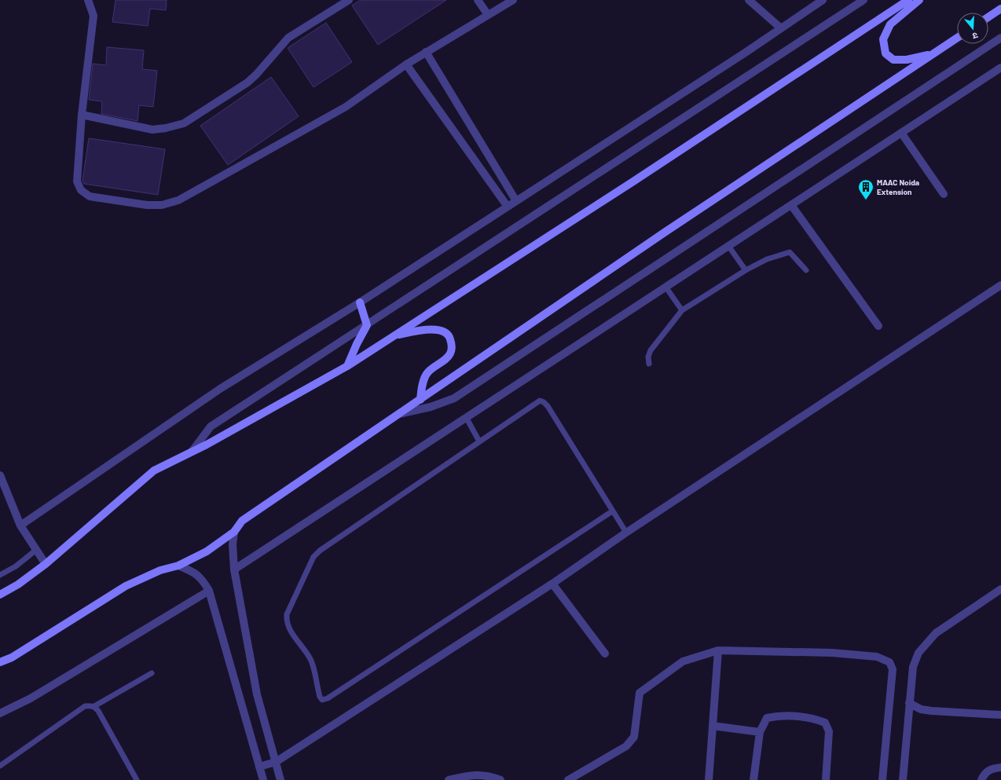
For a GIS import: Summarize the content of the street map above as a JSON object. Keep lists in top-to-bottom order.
{
  "places": {
    "building": ["MAAC Noida Extension"]
  },
  "north": "bottom"
}
